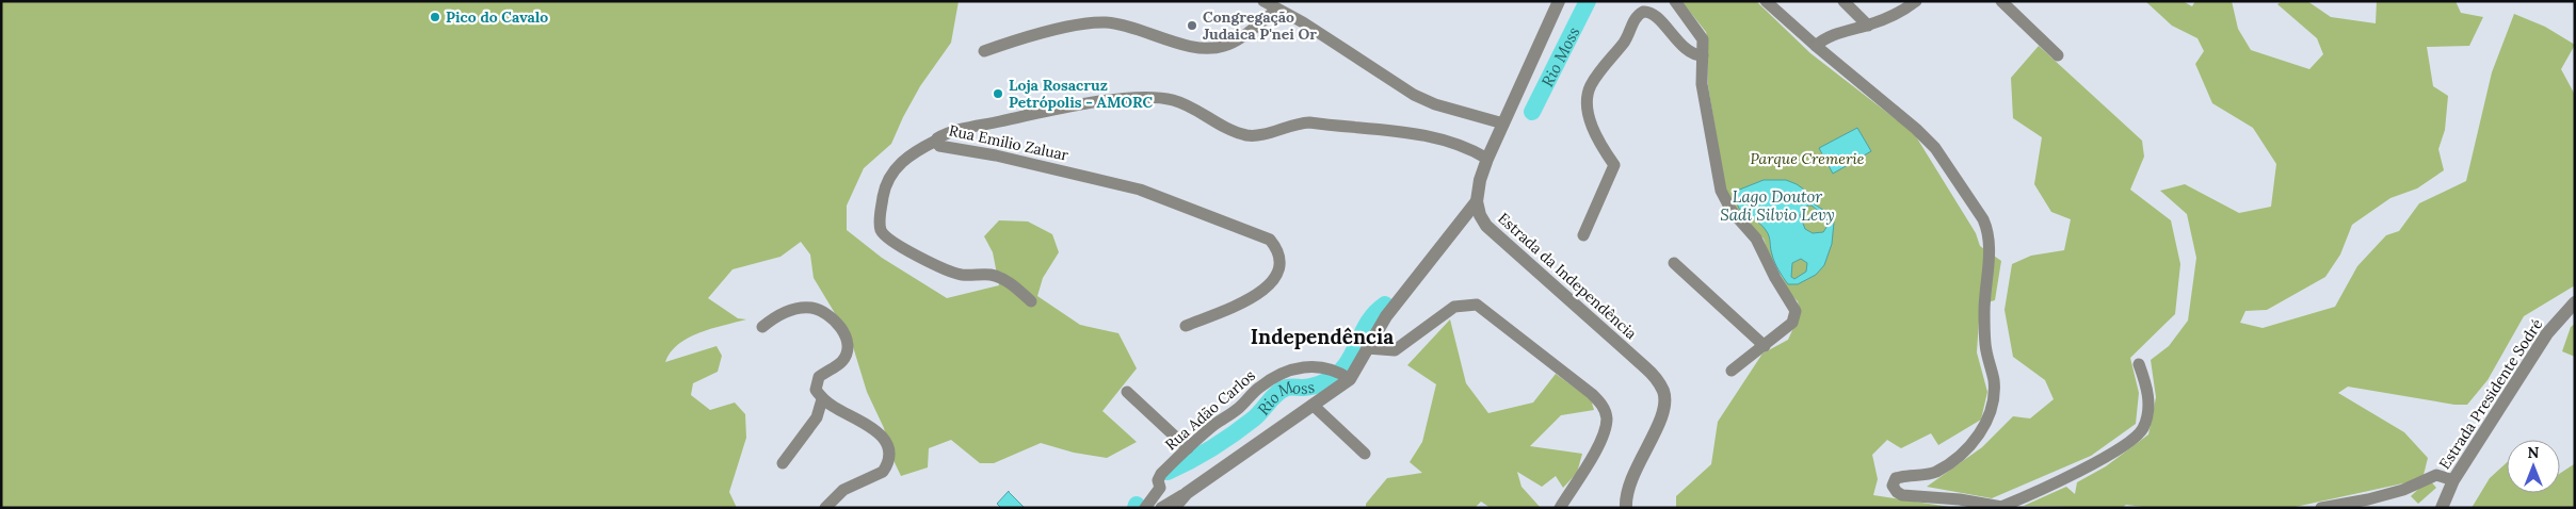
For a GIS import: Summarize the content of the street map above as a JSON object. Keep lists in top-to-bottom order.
{
  "streets": {
    "street": [
      "Rua Emilio Zaluar",
      "Estrada da Independência",
      "Estrada Presidente Sodré",
      "Rua Adão Carlos"
    ]
  },
  "districts": ["Independência"],
  "water": ["Rio Moss", "Lago Doutor Sadi Silvio Levy"],
  "parks": ["Parque Cremerie"],
  "places": ["Pico do Cavalo", "Congregação Judaica P'nei Or", "Loja Rosacruz Petrópolis - AMORC"],
  "north": "top"
}
